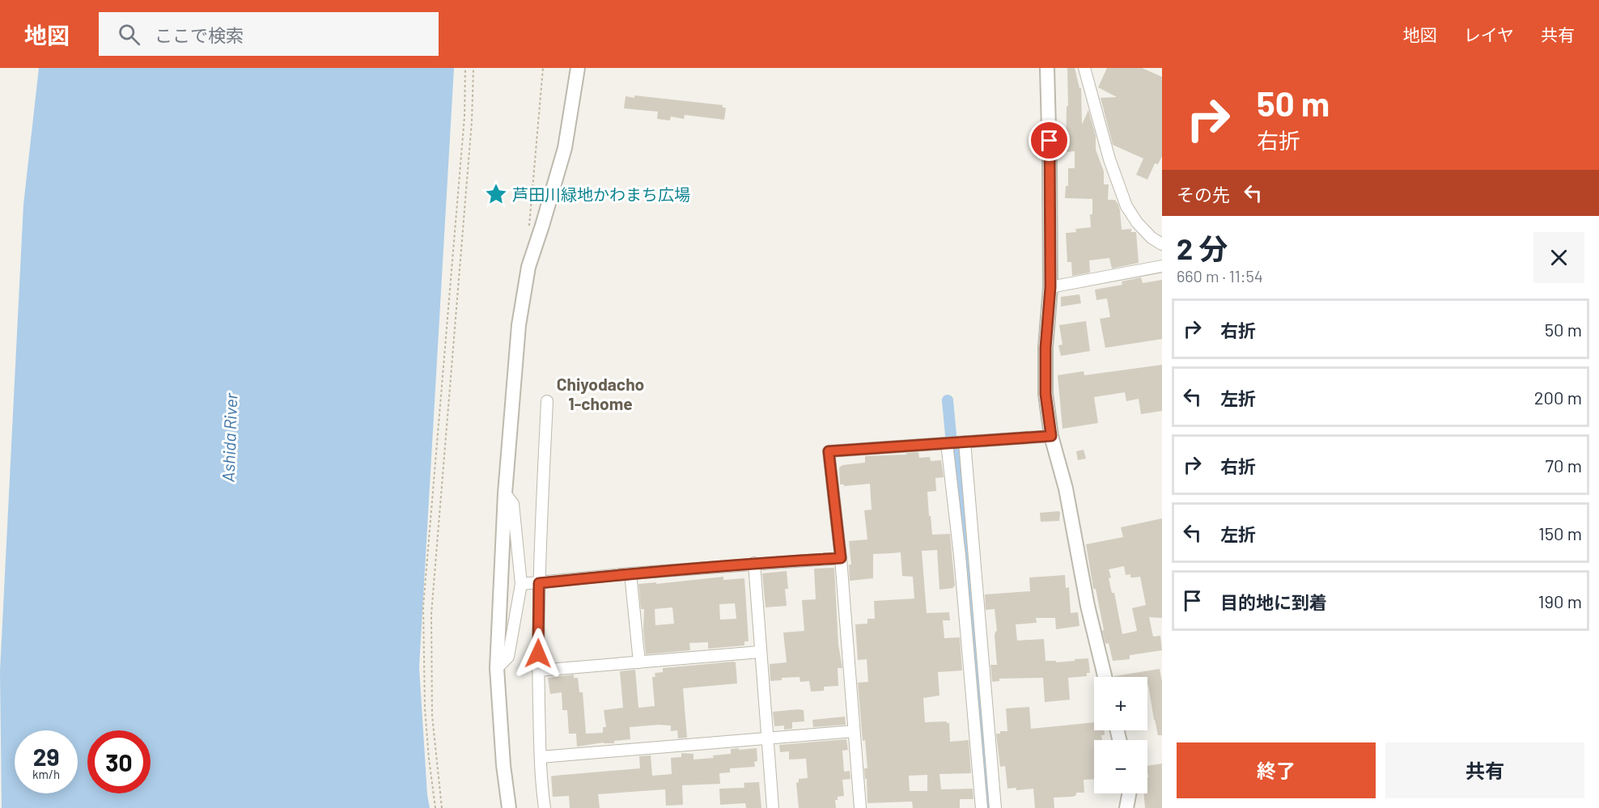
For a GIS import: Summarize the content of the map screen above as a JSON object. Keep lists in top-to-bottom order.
{
  "districts": ["Chiyodacho 1-chome"],
  "water": ["Ashida River"],
  "places": {
    "place": ["芦田川緑地かわまち広場"]
  },
  "page": {
    "header": "地図",
    "search": "ここで検索",
    "nav": ["地図", "レイヤ", "共有"],
    "turn": ["50 m", "右折"],
    "then": "その先",
    "heading": ["2 分", "660 m · 11:54"],
    "list": [
      {
        "name": "右折",
        "value": "50 m"
      },
      {
        "name": "左折",
        "value": "200 m"
      },
      {
        "name": "右折",
        "value": "70 m"
      },
      {
        "name": "左折",
        "value": "150 m"
      },
      {
        "name": "目的地に到着",
        "value": "190 m"
      }
    ],
    "map_buttons": ["+", "−"],
    "speed": "29 km/h",
    "limit": "30",
    "buttons": ["終了", "共有"]
  }
}
